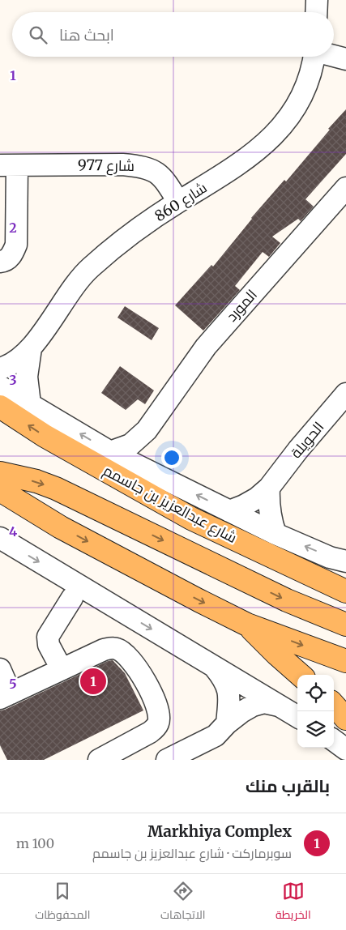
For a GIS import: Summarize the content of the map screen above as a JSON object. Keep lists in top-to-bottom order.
{
  "streets": {
    "main road": ["شارع عبدالعزيز بن جاسمم"],
    "street": [
      "شارع 977",
      "شارع 860",
      "المورد",
      "الحويلة"
    ]
  },
  "crossings": [
    ["شارع 977", "شارع 860"],
    ["شارع 860", "شارع عبدالعزيز بن جاسمم"],
    ["المورد", "شارع عبدالعزيز بن جاسمم"],
    ["الحويلة", "شارع عبدالعزيز بن جاسمم"]
  ],
  "page": {
    "search": "ابحث هنا",
    "pins": "1",
    "heading": "بالقرب منك",
    "list": [
      {
        "mark": "1",
        "name": "Markhiya Complex",
        "note": "سوبرماركت · شارع عبدالعزيز بن جاسمم",
        "value": "100 m"
      }
    ],
    "nav": ["الخريطة", "الاتجاهات", "المحفوظات"]
  },
  "grid": {
    "rows": [
      "1",
      "2",
      "3",
      "4",
      "5"
    ]
  }
}
